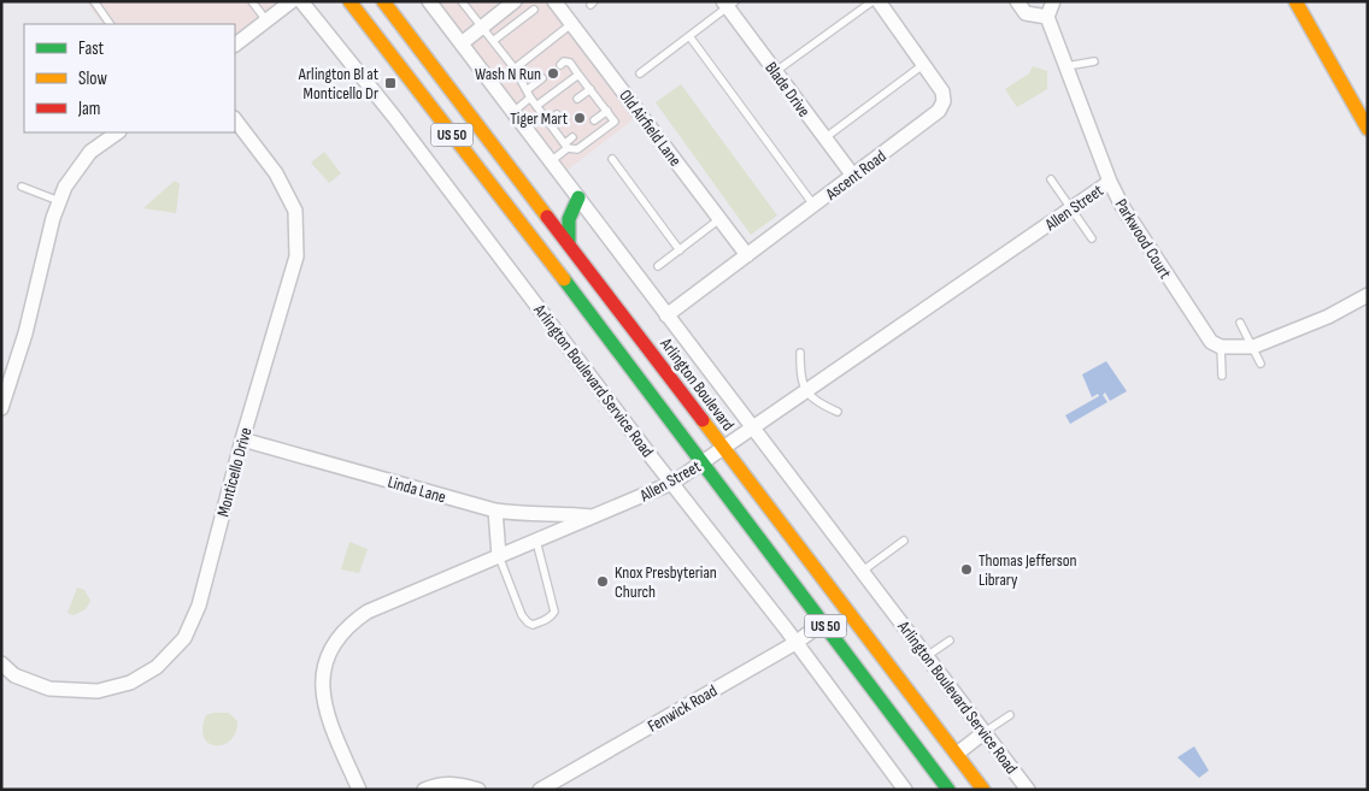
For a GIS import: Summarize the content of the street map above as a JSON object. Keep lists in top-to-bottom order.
{
  "streets": {
    "main road": ["US 50", "Arlington Boulevard"],
    "street": [
      "Blade Drive",
      "Old Airfield Lane",
      "Ascent Road",
      "Allen Street",
      "Parkwood Court",
      "Arlington Boulevard Service Road",
      "Monticello Drive",
      "Linda Lane",
      "Fenwick Road"
    ]
  },
  "crossings": [
    ["Blade Drive", "Ascent Road"],
    ["Old Airfield Lane", "Ascent Road"],
    ["US 50", "Allen Street"],
    ["US 50", "Fenwick Road"],
    ["Ascent Road", "Arlington Boulevard Service Road"],
    ["Allen Street", "Parkwood Court"],
    ["Allen Street", "Arlington Boulevard Service Road"],
    ["Allen Street", "Arlington Boulevard"],
    ["Allen Street", "Linda Lane"],
    ["Arlington Boulevard Service Road", "Fenwick Road"],
    ["Monticello Drive", "Linda Lane"]
  ],
  "places": {
    "other": [
      "Wash N Run",
      "Tiger Mart",
      "Thomas Jefferson Library",
      "Knox Presbyterian Church"
    ],
    "transit": ["Arlington Bl at Monticello Dr"]
  },
  "legend": ["Fast", "Slow", "Jam"]
}
